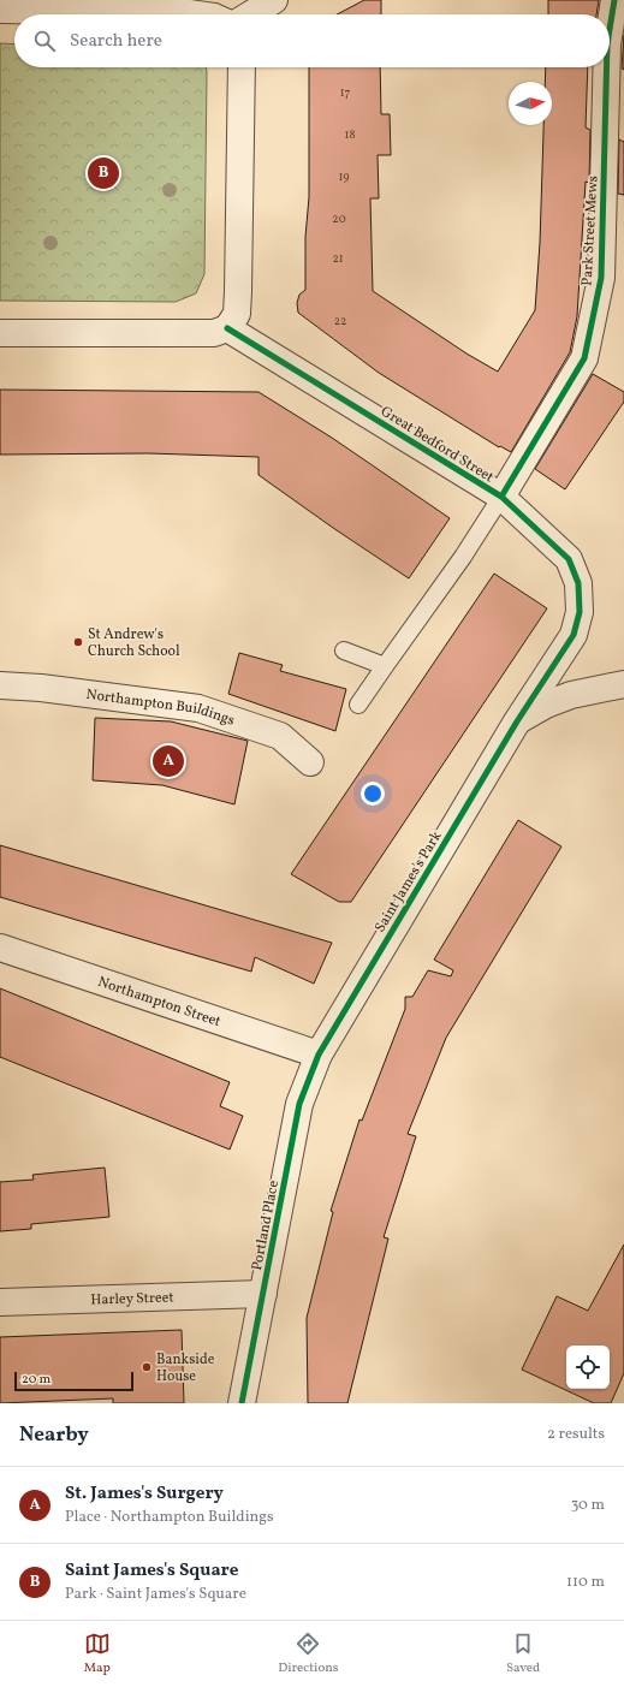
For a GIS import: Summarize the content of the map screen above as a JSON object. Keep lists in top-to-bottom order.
{
  "streets": {
    "street": [
      "Park Street Mews",
      "Great Bedford Street",
      "Northampton Buildings",
      "Saint James's Park",
      "Northampton Street",
      "Portland Place",
      "Harley Street"
    ]
  },
  "crossings": [
    ["Park Street Mews", "Great Bedford Street"],
    ["Great Bedford Street", "Saint James's Park"],
    ["Saint James's Park", "Northampton Street"],
    ["Saint James's Park", "Portland Place"],
    ["Northampton Street", "Portland Place"],
    ["Portland Place", "Harley Street"]
  ],
  "places": ["St Andrew's Church School", "Bankside House"],
  "house_numbers": [
    "17",
    "18",
    "19",
    "20",
    "21",
    "22"
  ],
  "scale_bar": "20 m",
  "north": "right",
  "page": {
    "search": "Search here",
    "pins": ["B", "A"],
    "scale": "20 m",
    "heading": ["Nearby", "2 results"],
    "list": [
      {
        "mark": "A",
        "name": "St. James's Surgery",
        "note": "Place · Northampton Buildings",
        "value": "30 m"
      },
      {
        "mark": "B",
        "name": "Saint James's Square",
        "note": "Park · Saint James's Square",
        "value": "110 m"
      }
    ],
    "nav": ["Map", "Directions", "Saved"]
  }
}
